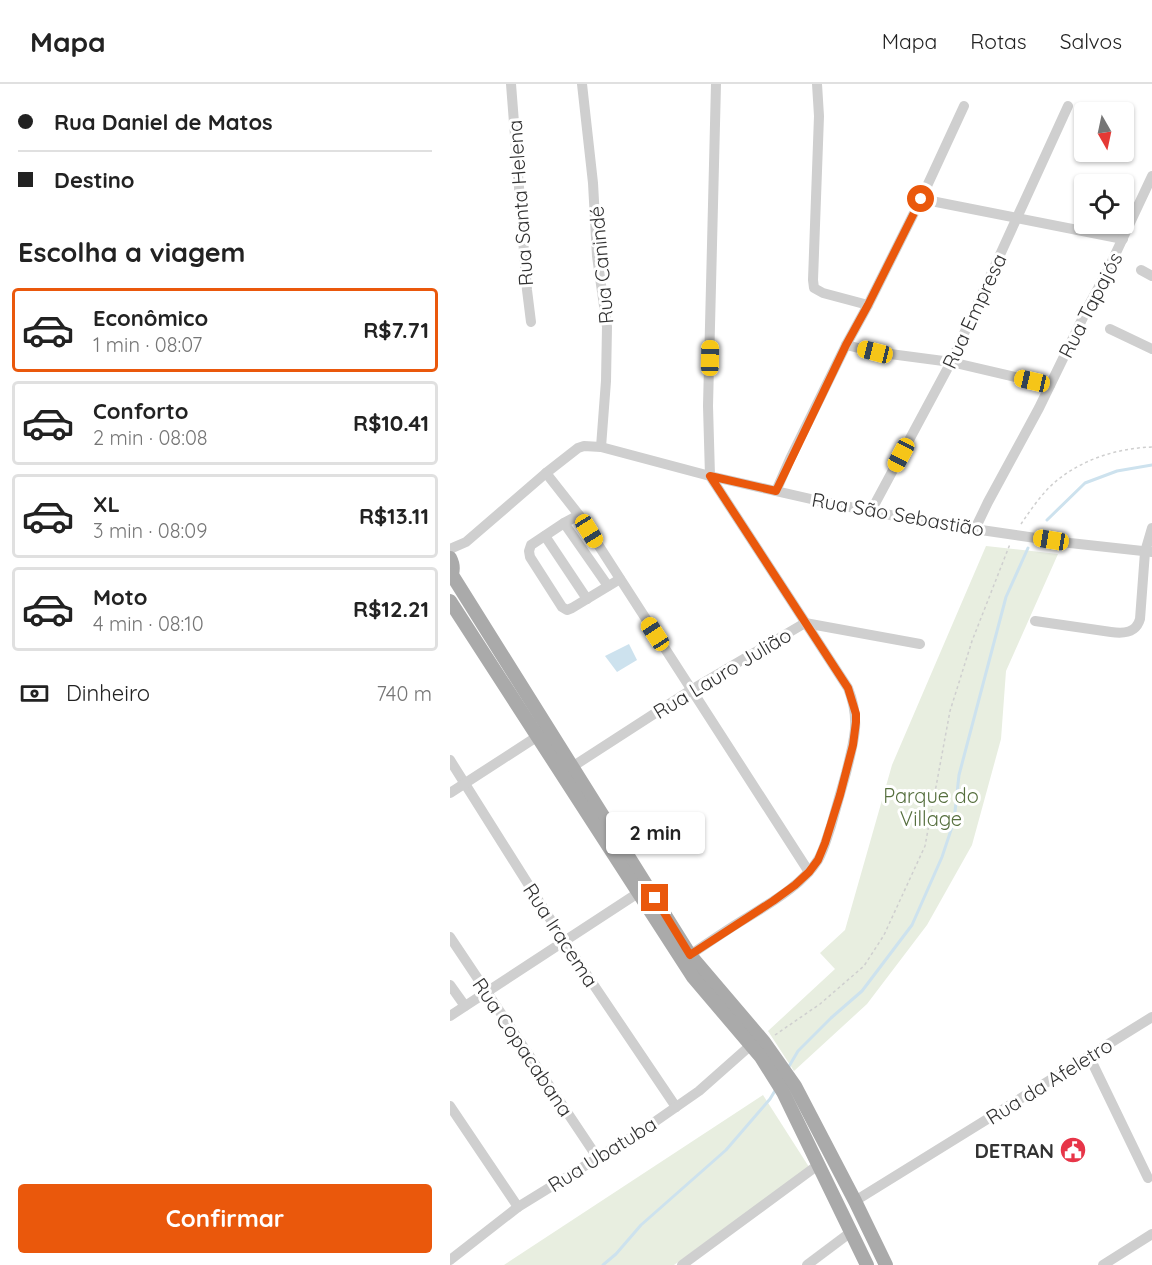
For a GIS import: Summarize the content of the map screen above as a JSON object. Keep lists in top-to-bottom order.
{
  "streets": {
    "street": [
      "Rua Santa Helena",
      "Rua Canindé",
      "Rua Tapajós",
      "Rua Empresa",
      "Rua São Sebastião",
      "Rua Lauro Julião",
      "Rua Iracema",
      "Rua Copacabana",
      "Rua da Afeletro",
      "Rua Ubatuba"
    ]
  },
  "crossings": [
    ["Rua Canindé", "Rua São Sebastião"],
    ["Rua Tapajós", "Rua São Sebastião"],
    ["Rua Empresa", "Rua São Sebastião"],
    ["Rua Iracema", "Rua Ubatuba"],
    ["Rua Copacabana", "Rua Ubatuba"]
  ],
  "parks": ["Parque do Village"],
  "places": {
    "public building": ["DETRAN"]
  },
  "north": "bottom",
  "page": {
    "header": "Mapa",
    "nav": ["Mapa", "Rotas", "Salvos"],
    "banner": ["Rua Daniel de Matos", "Destino"],
    "heading": "Escolha a viagem",
    "list": [
      {
        "name": "Econômico",
        "note": "1 min · 08:07",
        "value": "R$7.71"
      },
      {
        "name": "Conforto",
        "note": "2 min · 08:08",
        "value": "R$10.41"
      },
      {
        "name": "XL",
        "note": "3 min · 08:09",
        "value": "R$13.11"
      },
      {
        "name": "Moto",
        "note": "4 min · 08:10",
        "value": "R$12.21"
      }
    ],
    "pay": ["Dinheiro", "740 m"],
    "bubble": "2 min",
    "buttons": "Confirmar"
  }
}
